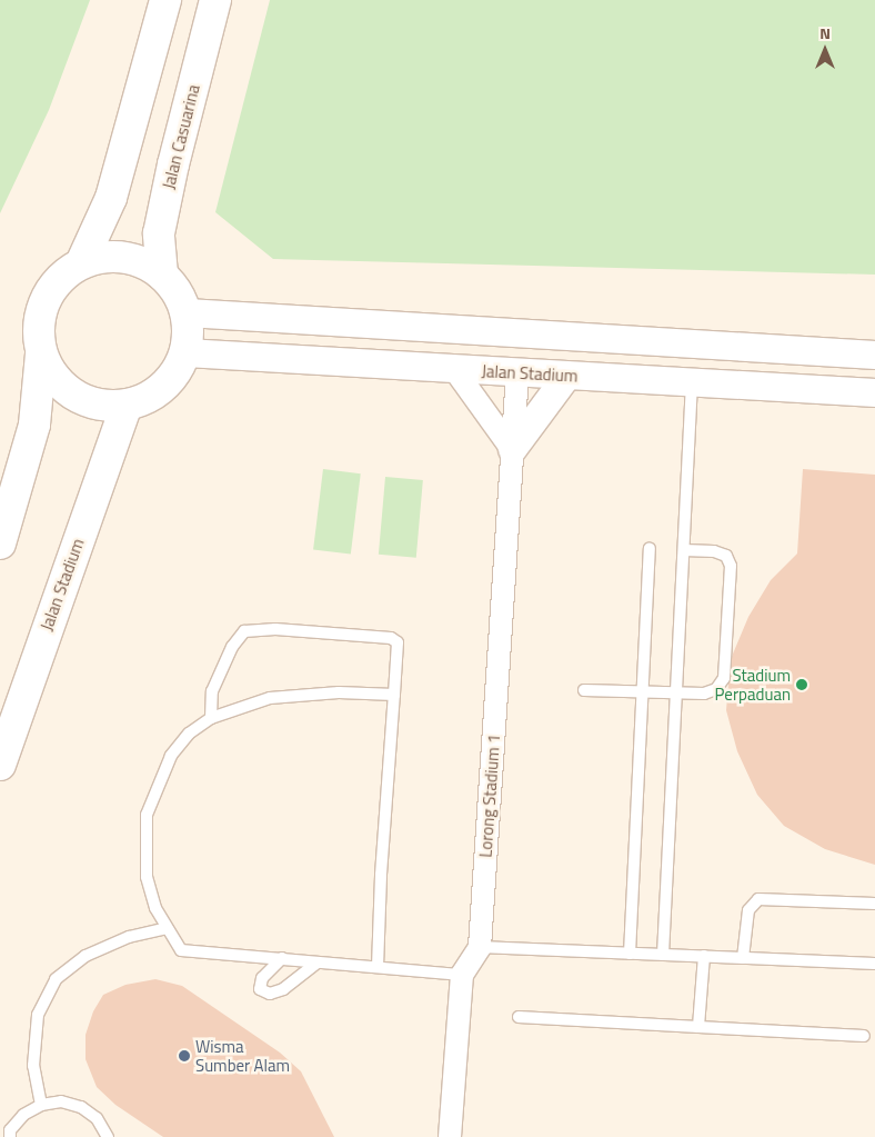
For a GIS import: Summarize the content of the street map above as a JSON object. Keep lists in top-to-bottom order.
{
  "streets": {
    "main road": ["Jalan Casuarina", "Jalan Stadium"],
    "street": ["Lorong Stadium 1"]
  },
  "crossings": [
    ["Jalan Casuarina", "Jalan Stadium"],
    ["Jalan Stadium", "Lorong Stadium 1"]
  ],
  "places": ["Stadium Perpaduan", "Wisma Sumber Alam"],
  "north": "top"
}
